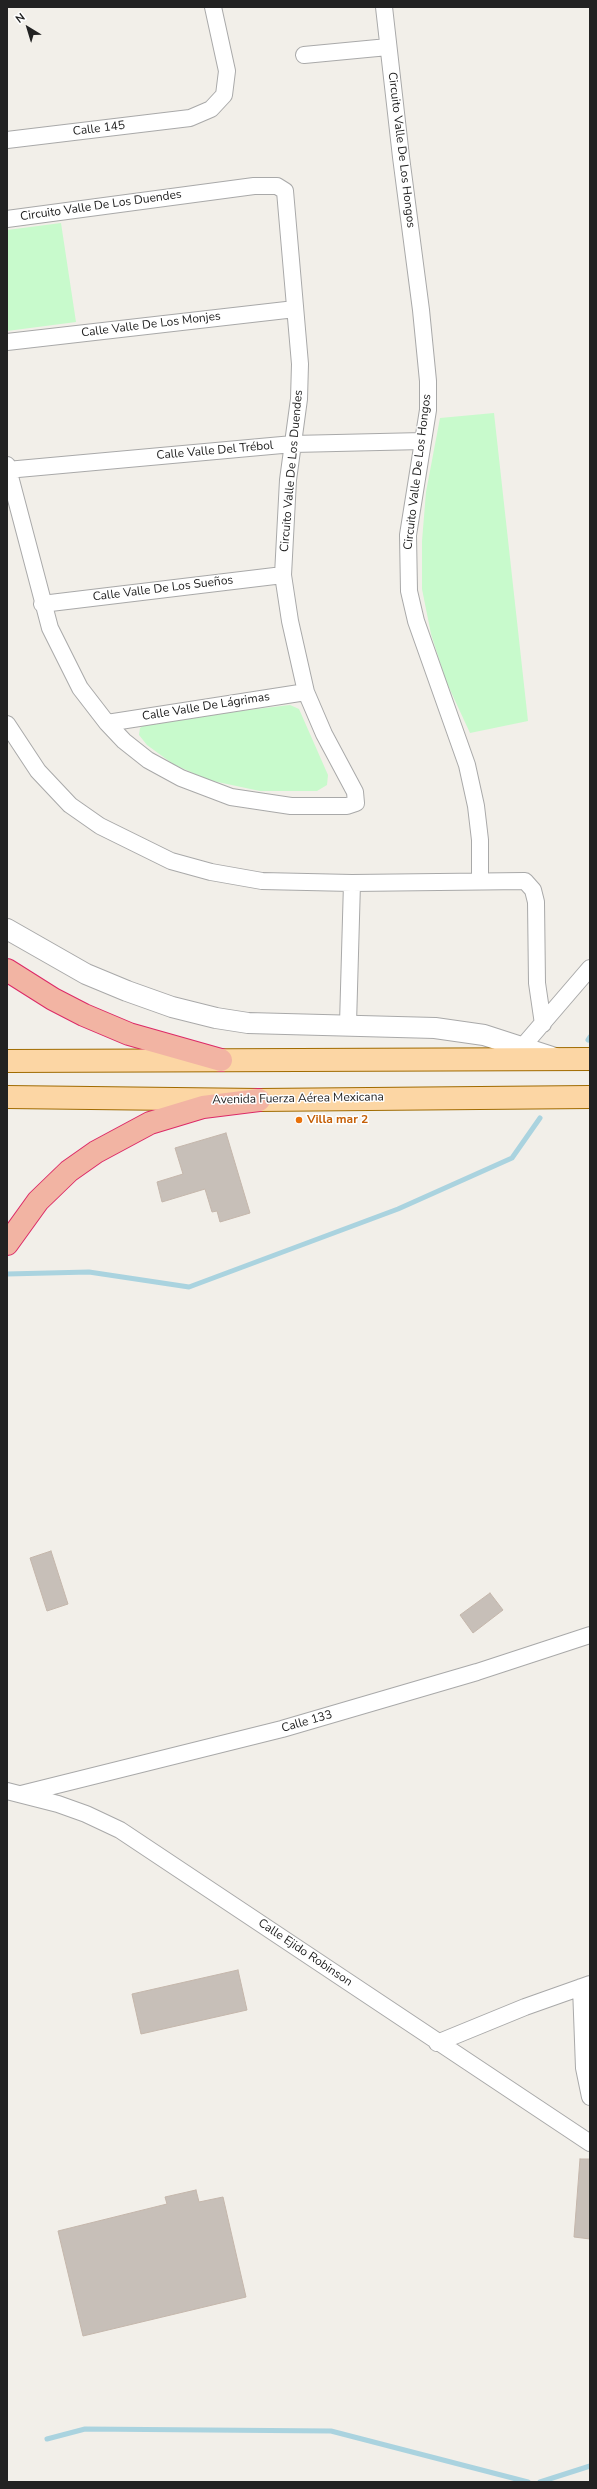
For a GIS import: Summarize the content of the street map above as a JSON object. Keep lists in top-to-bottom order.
{
  "streets": {
    "main road": ["Avenida Fuerza Aérea Mexicana"],
    "street": [
      "Calle 145",
      "Circuito Valle De Los Hongos",
      "Circuito Valle De Los Duendes",
      "Calle Valle De Los Monjes",
      "Calle Valle Del Trébol",
      "Calle Valle De Los Sueños",
      "Calle Valle De Lágrimas",
      "Calle 133",
      "Calle Ejido Robinson"
    ]
  },
  "crossings": [
    ["Circuito Valle De Los Hongos", "Calle Valle Del Trébol"],
    ["Circuito Valle De Los Duendes", "Calle Valle De Los Monjes"],
    ["Circuito Valle De Los Duendes", "Calle Valle Del Trébol"],
    ["Circuito Valle De Los Duendes", "Calle Valle De Los Sueños"],
    ["Circuito Valle De Los Duendes", "Calle Valle De Lágrimas"],
    ["Calle 133", "Calle Ejido Robinson"]
  ],
  "places": ["Villa mar 2"],
  "north": "top left"
}
